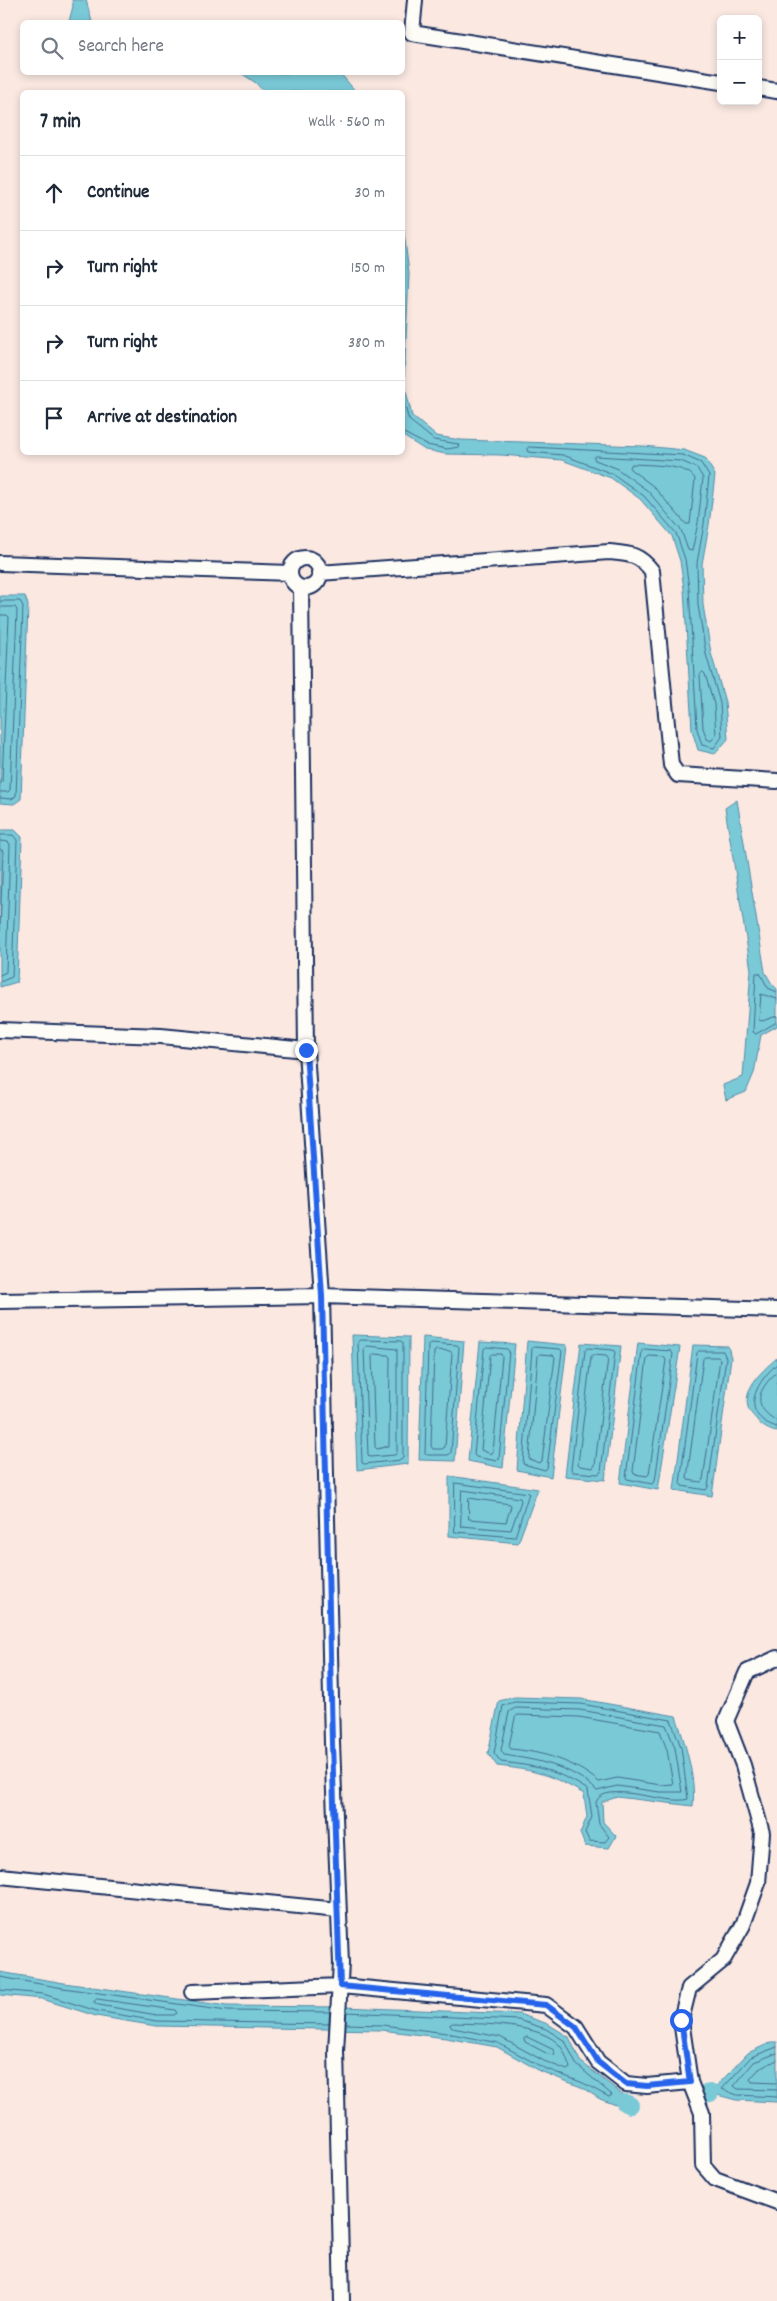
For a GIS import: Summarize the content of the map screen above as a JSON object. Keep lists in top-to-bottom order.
{
  "page": {
    "map_buttons": ["+", "−"],
    "search": "Search here",
    "heading": ["7 min", "Walk · 560 m"],
    "list": [
      ["Continue", "30 m"],
      ["Turn right", "150 m"],
      ["Turn right", "380 m"],
      "Arrive at destination"
    ]
  }
}
